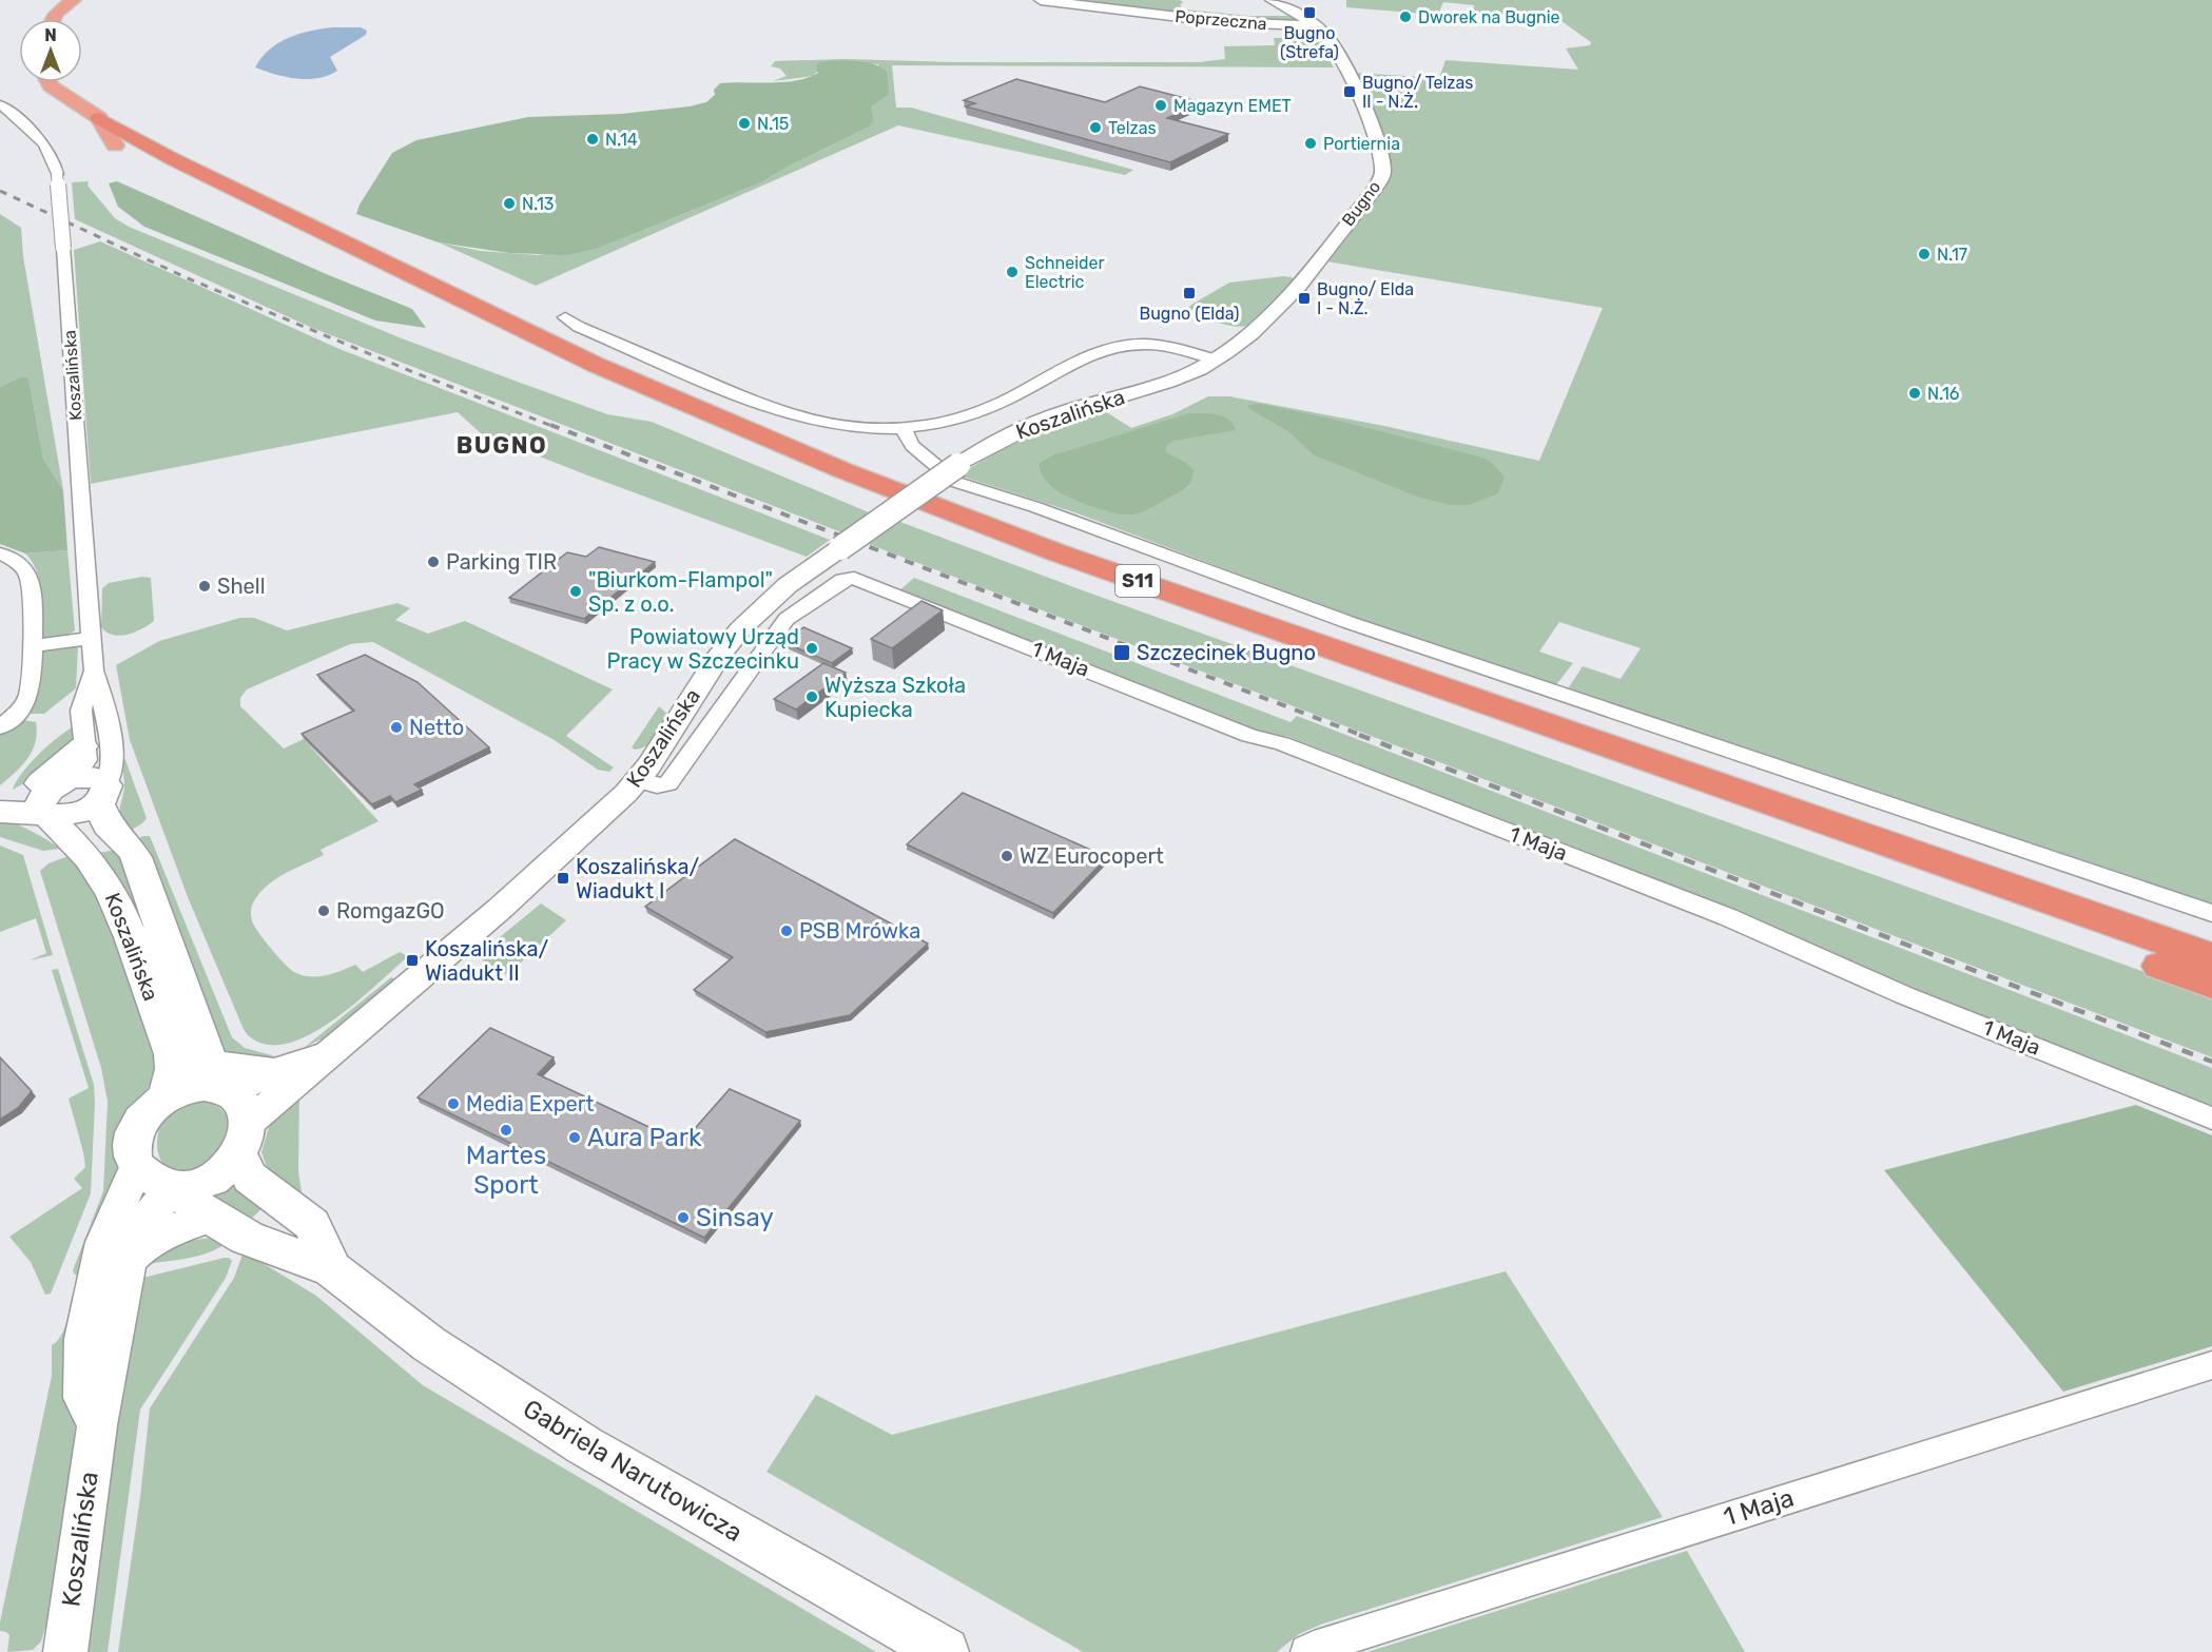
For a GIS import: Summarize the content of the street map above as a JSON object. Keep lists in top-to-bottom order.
{
  "streets": {
    "highway": ["S11"],
    "main road": ["Koszalińska", "Gabriela Narutowicza"],
    "street": ["Poprzeczna", "Bugno", "1 Maja"]
  },
  "crossings": [
    ["Poprzeczna", "Bugno"],
    ["Bugno", "Koszalińska"],
    ["Koszalińska", "1 Maja"],
    ["Koszalińska", "Gabriela Narutowicza"]
  ],
  "districts": ["BUGNO"],
  "places": {
    "transit": [
      "Bugno (Strefa)",
      "Bugno/ Telzas II - N.Ż.",
      "Bugno (Elda)",
      "Bugno/ Elda I - N.Ż.",
      "Szczecinek Bugno",
      "Koszalińska/ Wiadukt I",
      "Koszalińska/ Wiadukt II"
    ],
    "other": [
      "Dworek na Bugnie",
      "Magazyn EMET",
      "N.15",
      "Telzas",
      "N.14",
      "Portiernia",
      "N.13",
      "N.17",
      "Schneider Electric",
      "N.16",
      "Parking TIR",
      "Shell",
      "\"Biurkom-Flampol\" Sp. z o.o.",
      "Powiatowy Urząd Pracy w Szczecinku",
      "Wyższa Szkoła Kupiecka",
      "Netto",
      "WZ Eurocopert",
      "RomgazGO",
      "PSB Mrówka",
      "Media Expert",
      "Martes Sport",
      "Aura Park",
      "Sinsay"
    ]
  },
  "north": "top"
}
